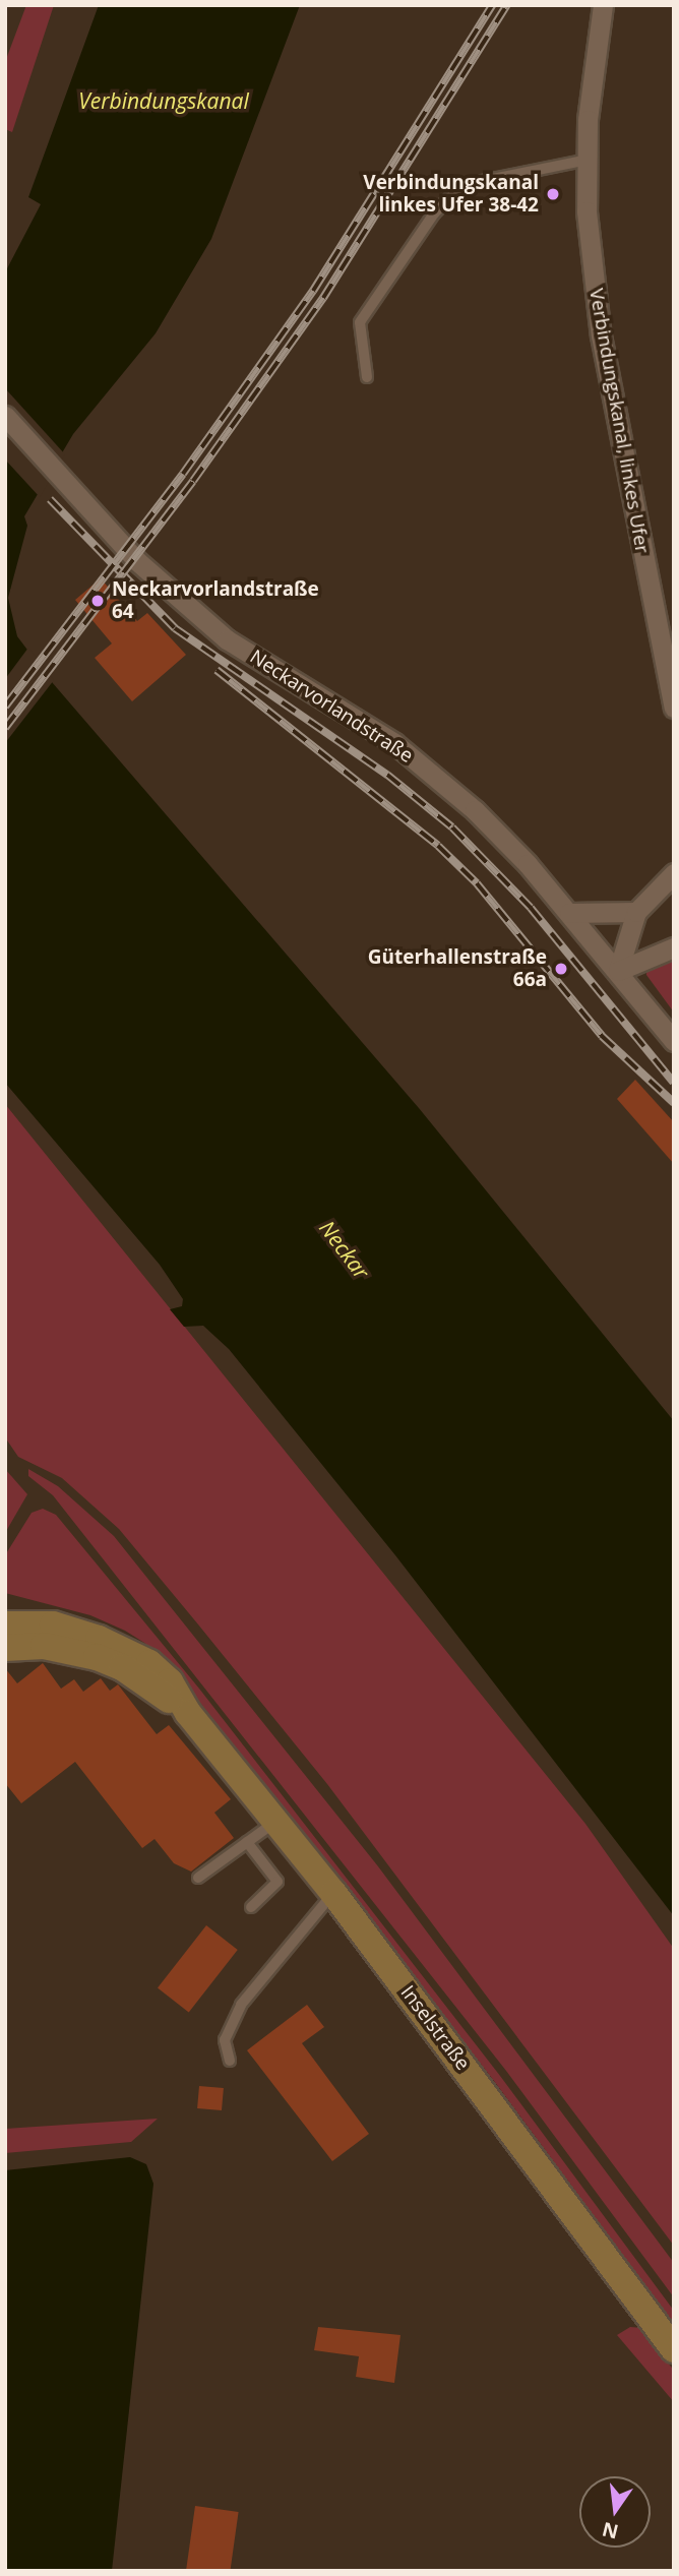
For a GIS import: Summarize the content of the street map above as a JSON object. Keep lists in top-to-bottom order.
{
  "streets": {
    "street": ["Verbindungskanal, linkes Ufer", "Neckarvorlandstraße", "Inselstraße"]
  },
  "water": ["Verbindungskanal", "Neckar"],
  "places": ["Verbindungskanal linkes Ufer 38-42", "Neckarvorlandstraße 64", "Güterhallenstraße 66a"],
  "north": "bottom"
}
